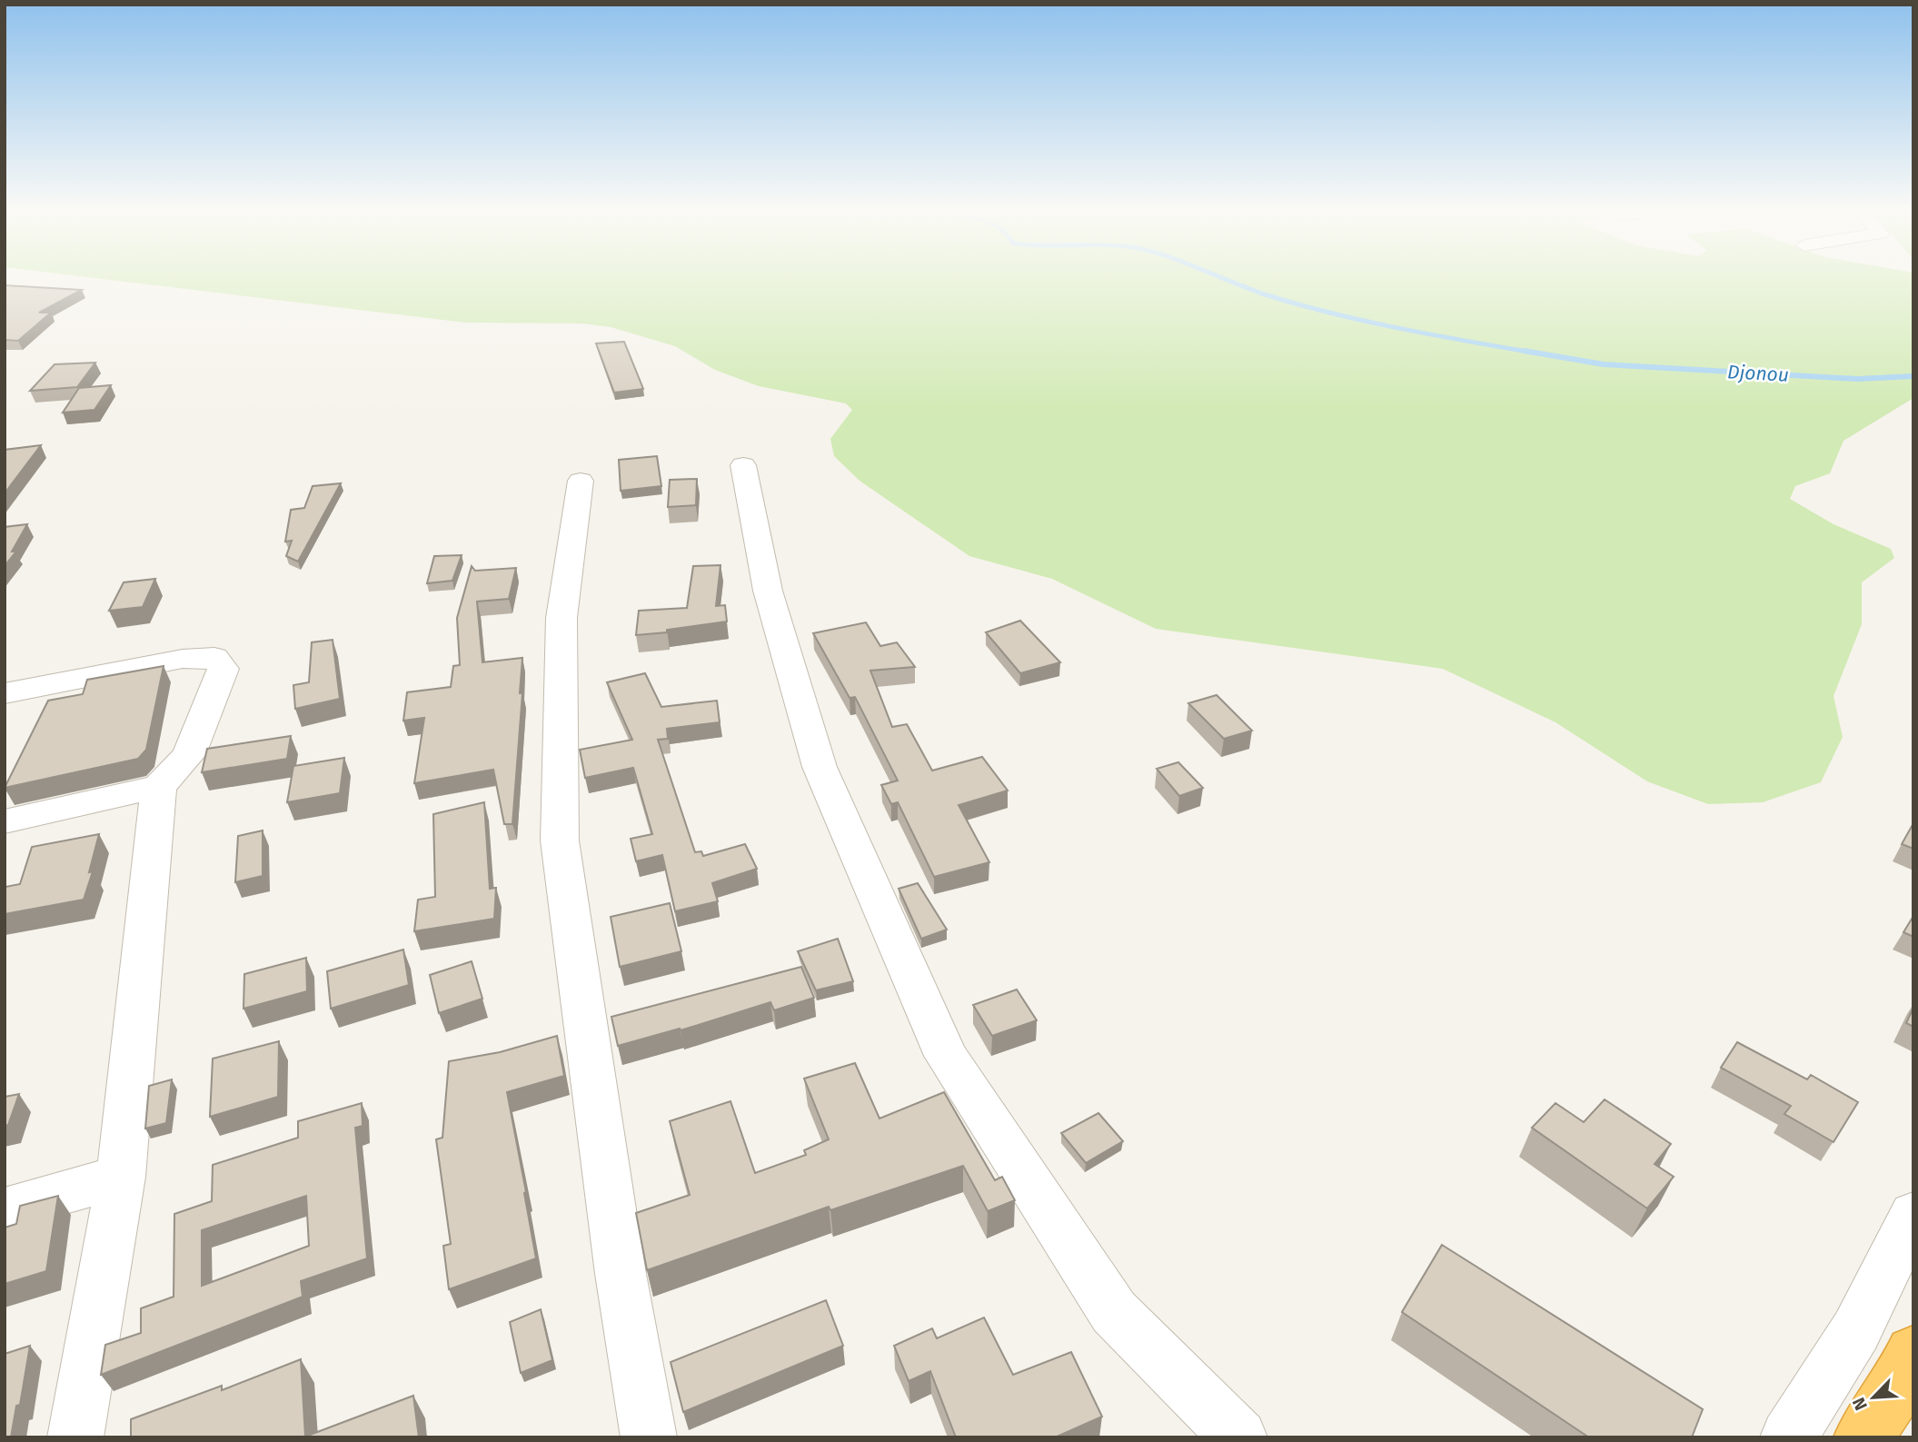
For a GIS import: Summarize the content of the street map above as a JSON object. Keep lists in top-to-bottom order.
{
  "water": ["Djonou"],
  "north": "bottom left"
}
